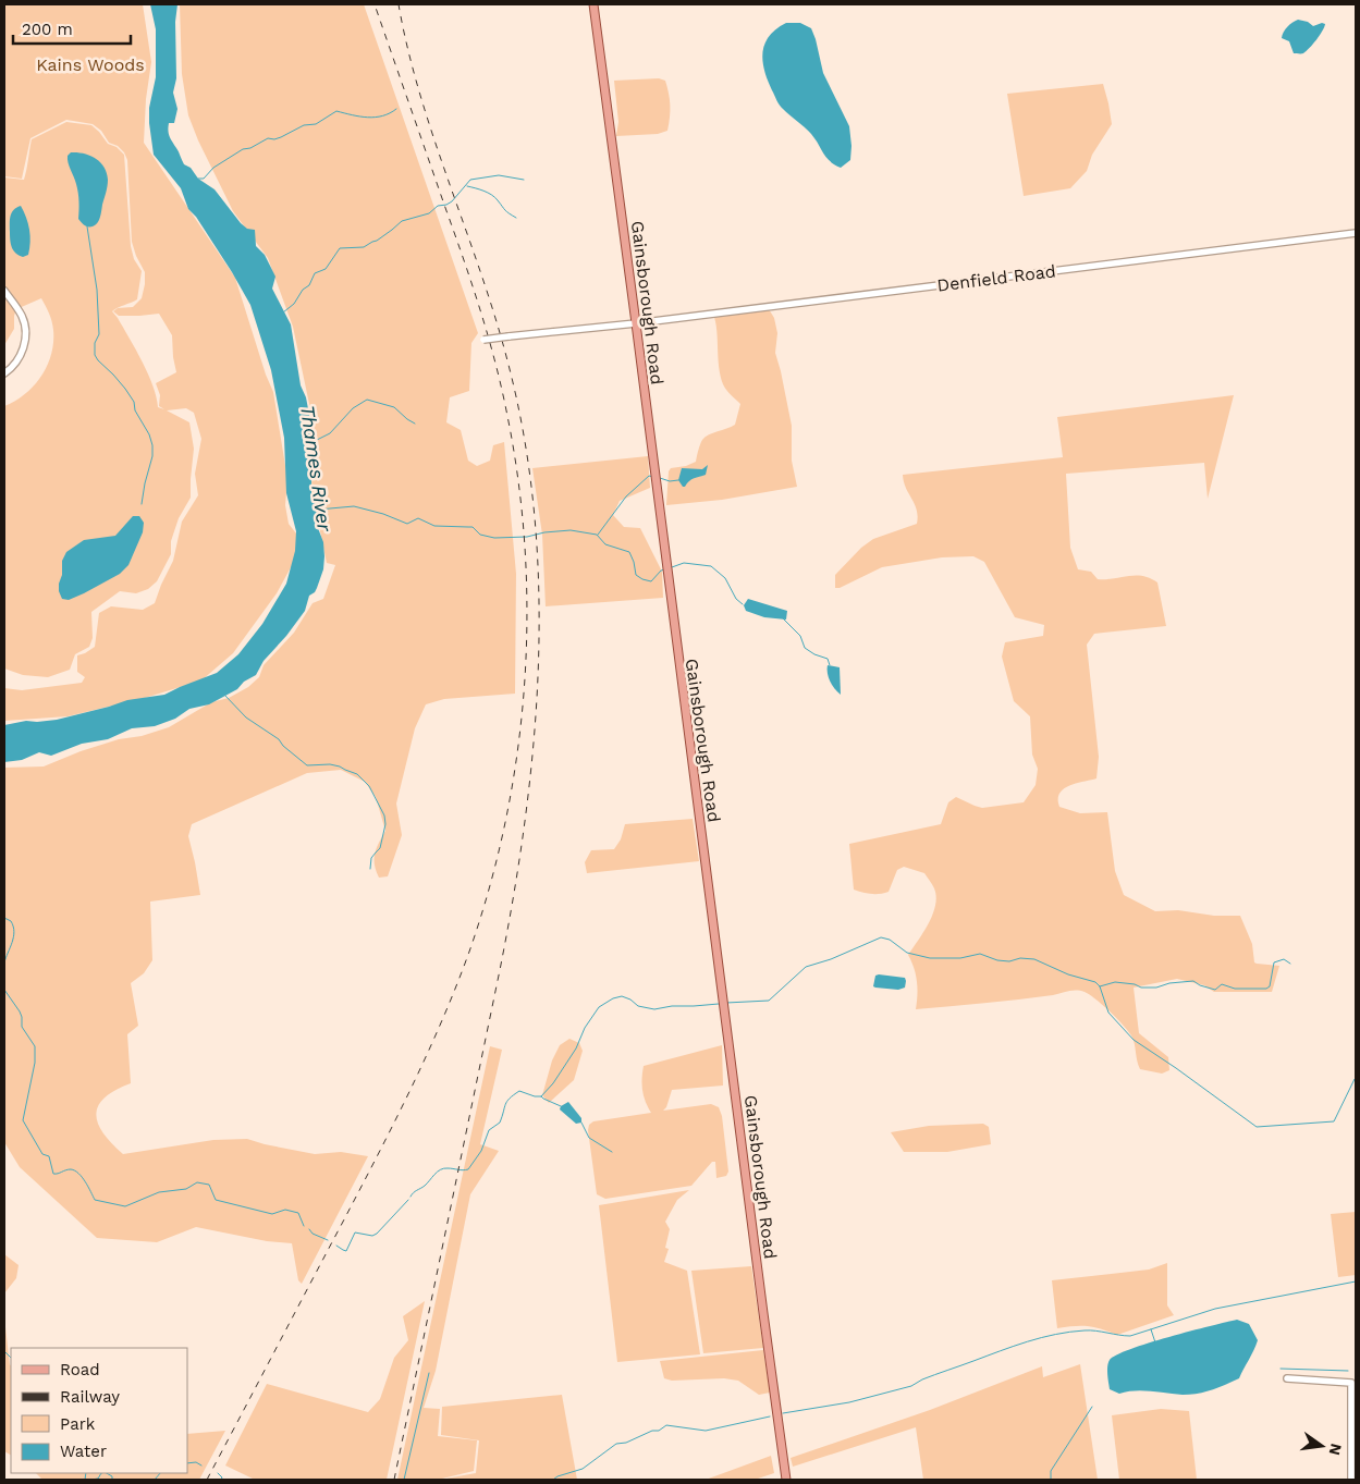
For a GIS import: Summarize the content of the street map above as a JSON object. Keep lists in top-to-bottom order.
{
  "streets": {
    "main road": ["Gainsborough Road"],
    "street": ["Denfield Road"]
  },
  "crossings": [
    ["Denfield Road", "Gainsborough Road"]
  ],
  "water": ["Thames River"],
  "parks": ["Kains Woods"],
  "legend": [
    "Road",
    "Railway",
    "Park",
    "Water"
  ],
  "scale_bar": "200 m",
  "north": "right"
}
